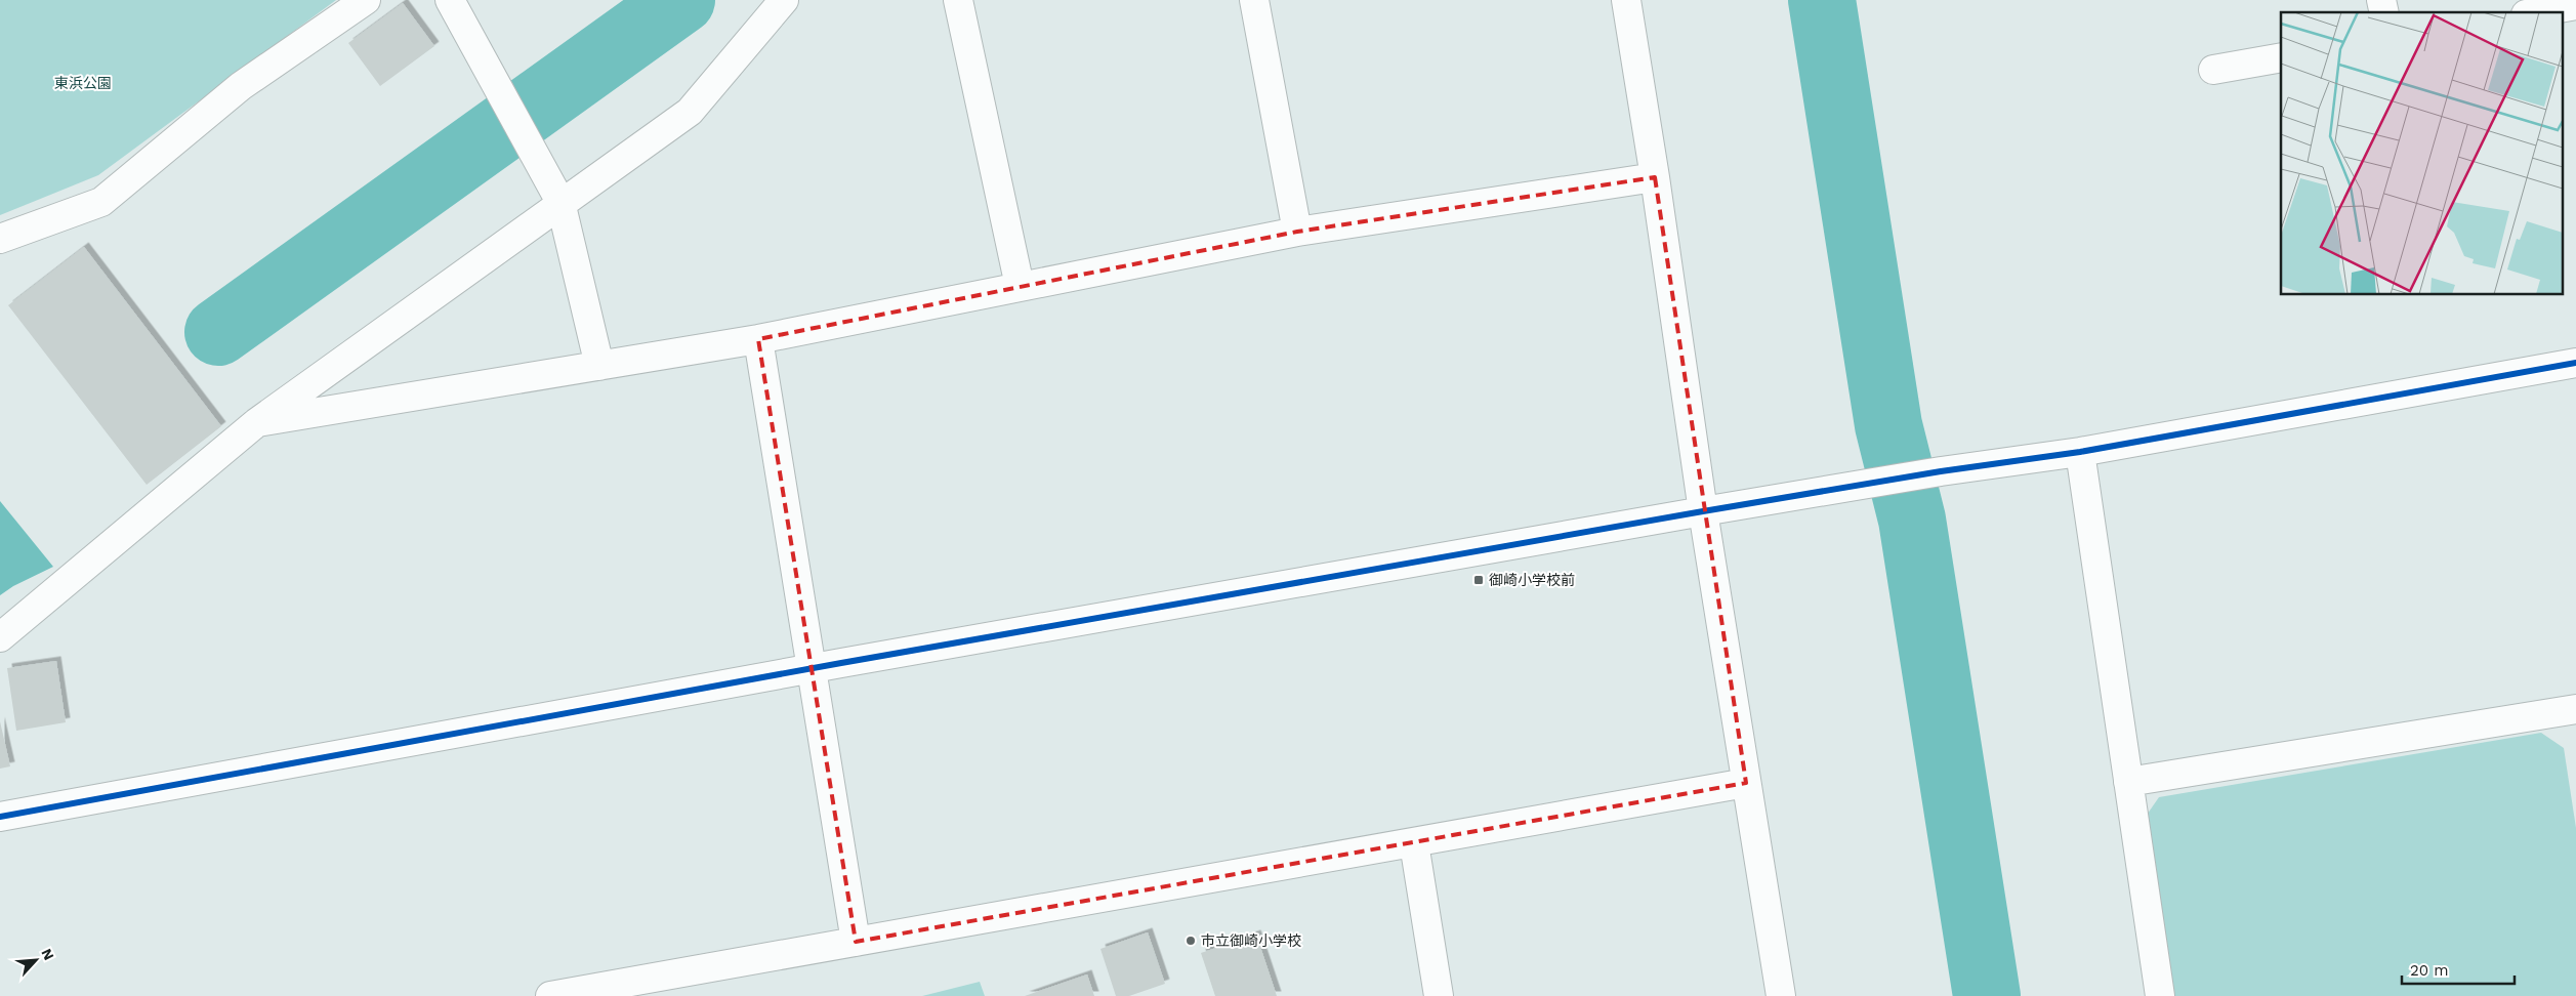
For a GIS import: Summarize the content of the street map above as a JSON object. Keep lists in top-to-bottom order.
{
  "parks": ["東浜公園"],
  "places": {
    "transit": ["御崎小学校前"],
    "other": ["市立御崎小学校"]
  },
  "scale_bar": "20 m",
  "north": "top right"
}
